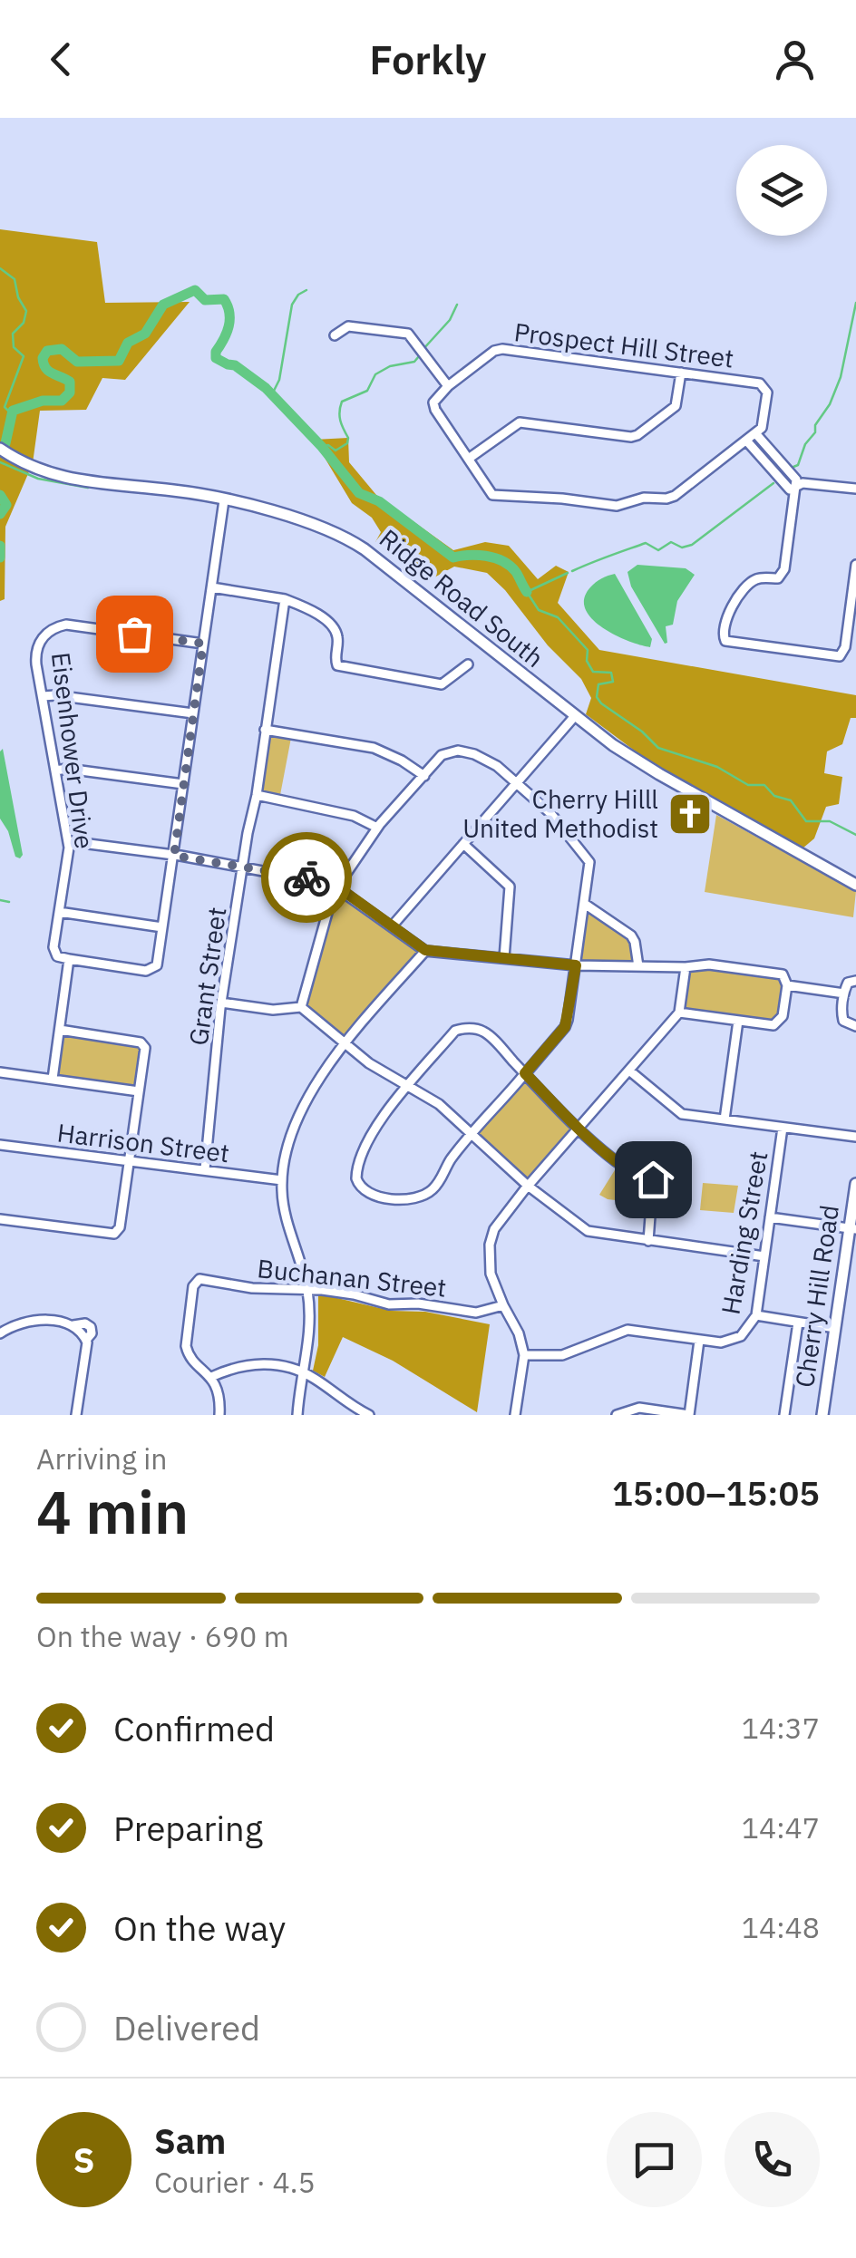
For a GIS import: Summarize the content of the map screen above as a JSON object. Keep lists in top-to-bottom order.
{
  "streets": {
    "main road": ["Ridge Road South", "Cherry Hill Road"],
    "street": [
      "Prospect Hill Street",
      "Eisenhower Drive",
      "Grant Street",
      "Harrison Street",
      "Harding Street",
      "Buchanan Street"
    ]
  },
  "crossings": [
    ["Grant Street", "Harrison Street"]
  ],
  "places": {
    "church": ["Cherry Hilll United Methodist"]
  },
  "page": {
    "header": "Forkly",
    "heading": ["4 min", "Arriving in", "15:00–15:05"],
    "panel": ["Sam", "Courier · 4.5"],
    "bar": "On the way · 690 m",
    "list": [
      ["Confirmed", "14:37"],
      ["Preparing", "14:47"],
      ["On the way", "14:48"],
      "Delivered"
    ],
    "round": "S"
  }
}
